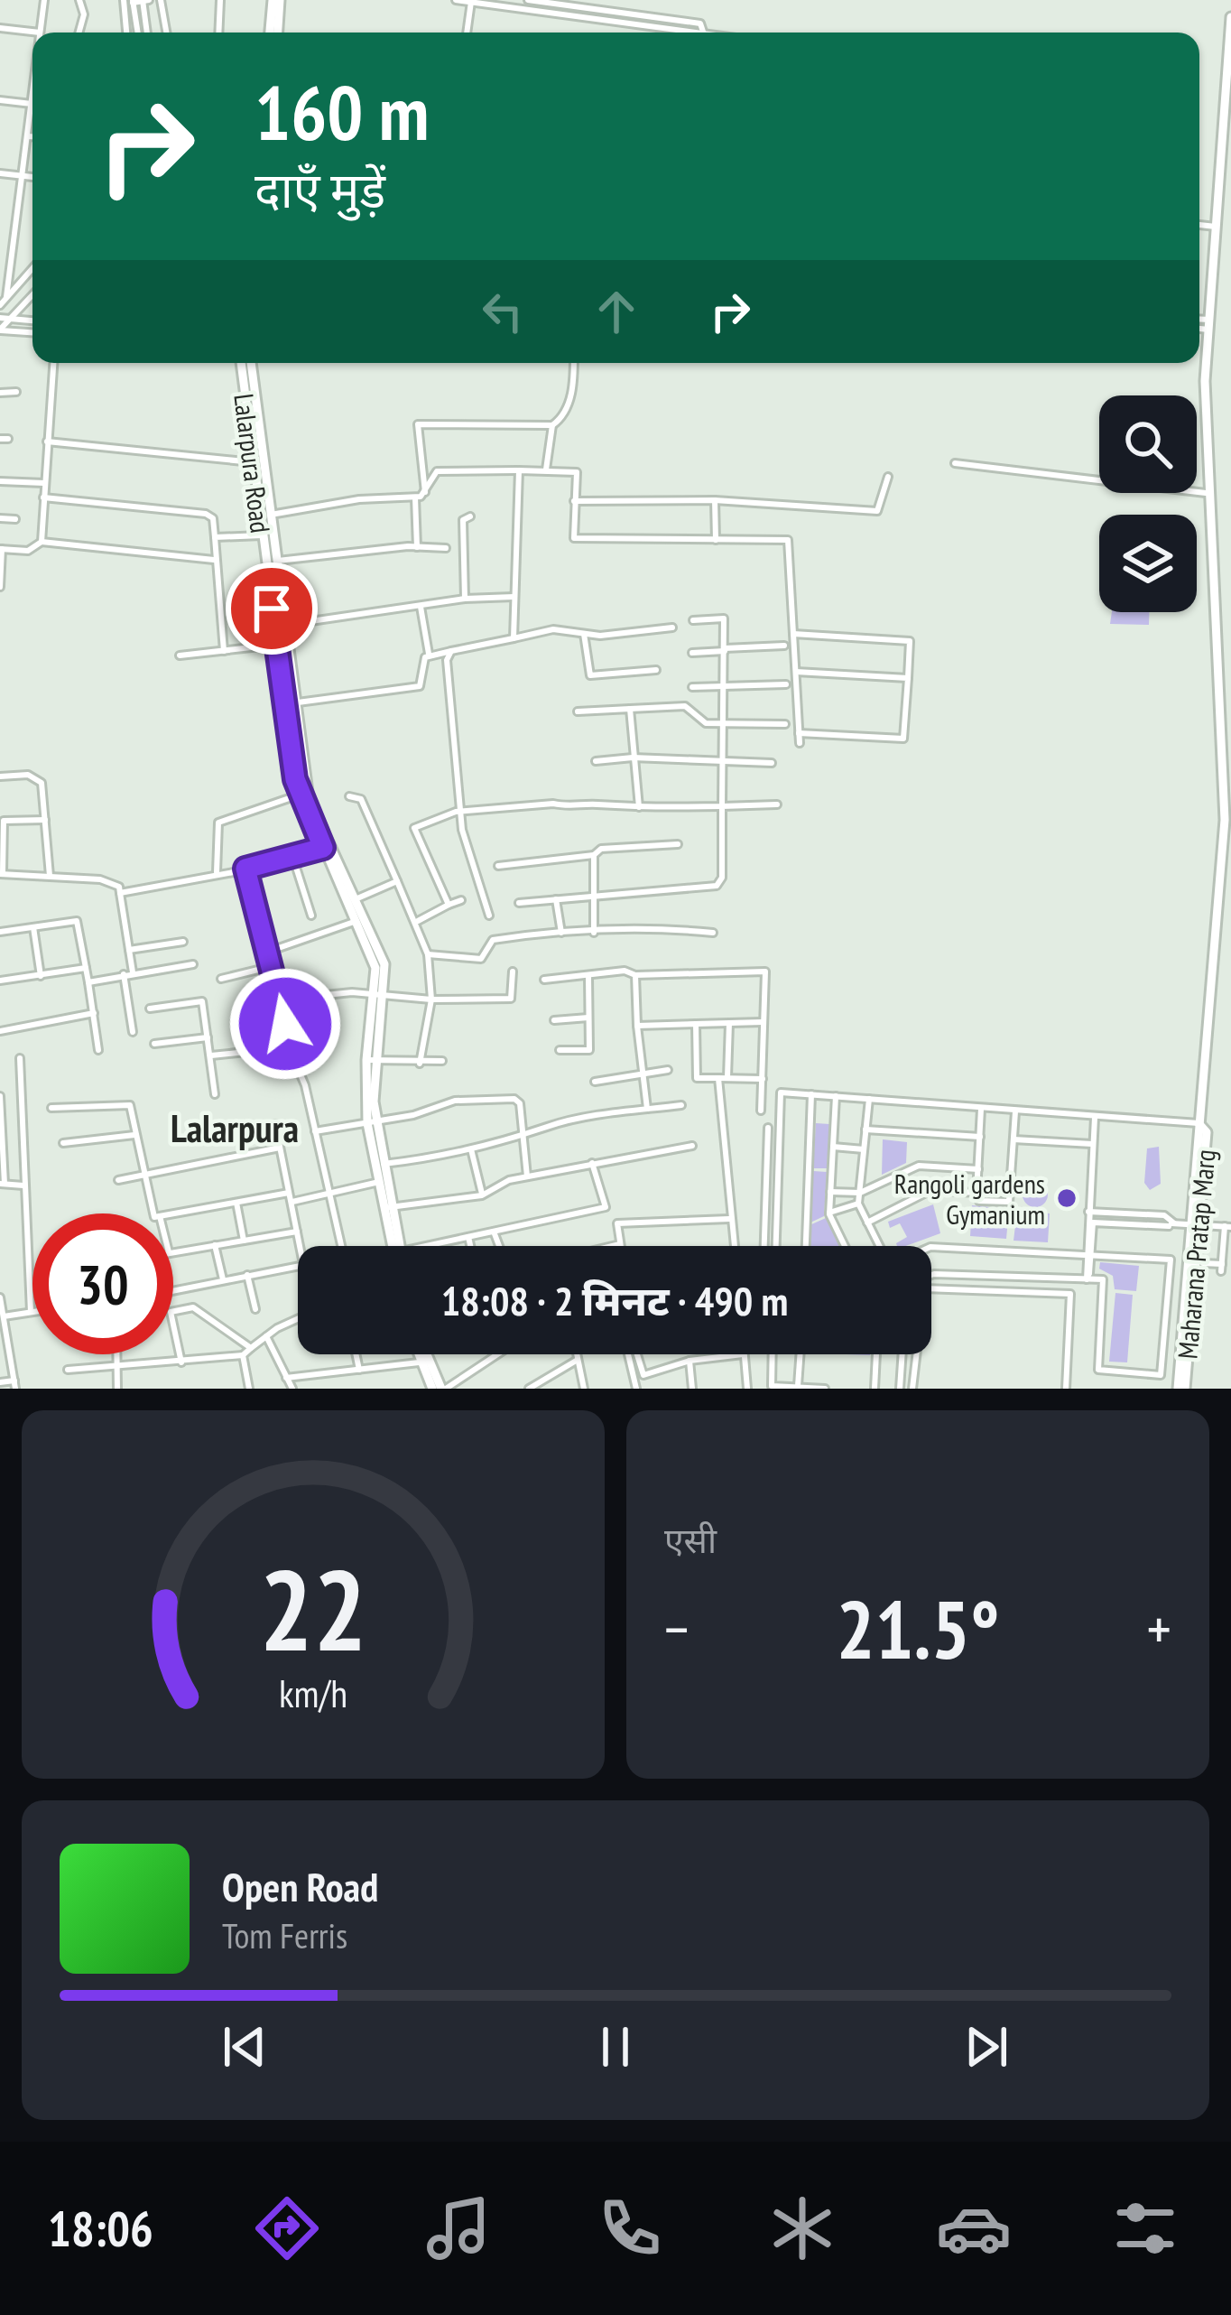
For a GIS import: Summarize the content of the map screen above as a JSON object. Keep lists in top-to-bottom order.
{
  "streets": {
    "street": ["Lalarpura Road", "Maharana Pratap Marg"]
  },
  "districts": ["Lalarpura"],
  "places": ["Rangoli gardens Gymanium"],
  "page": {
    "turn": ["160 m", "दाएँ मुड़ें"],
    "limit": "30",
    "trip": "18:08 · 2 मिनट · 490 m",
    "tile": "एसी",
    "heat": ["−", "21.5°", "+"],
    "song": ["Open Road", "Tom Ferris"],
    "tabs": "18:06",
    "gauge": ["22", "km/h"]
  }
}
